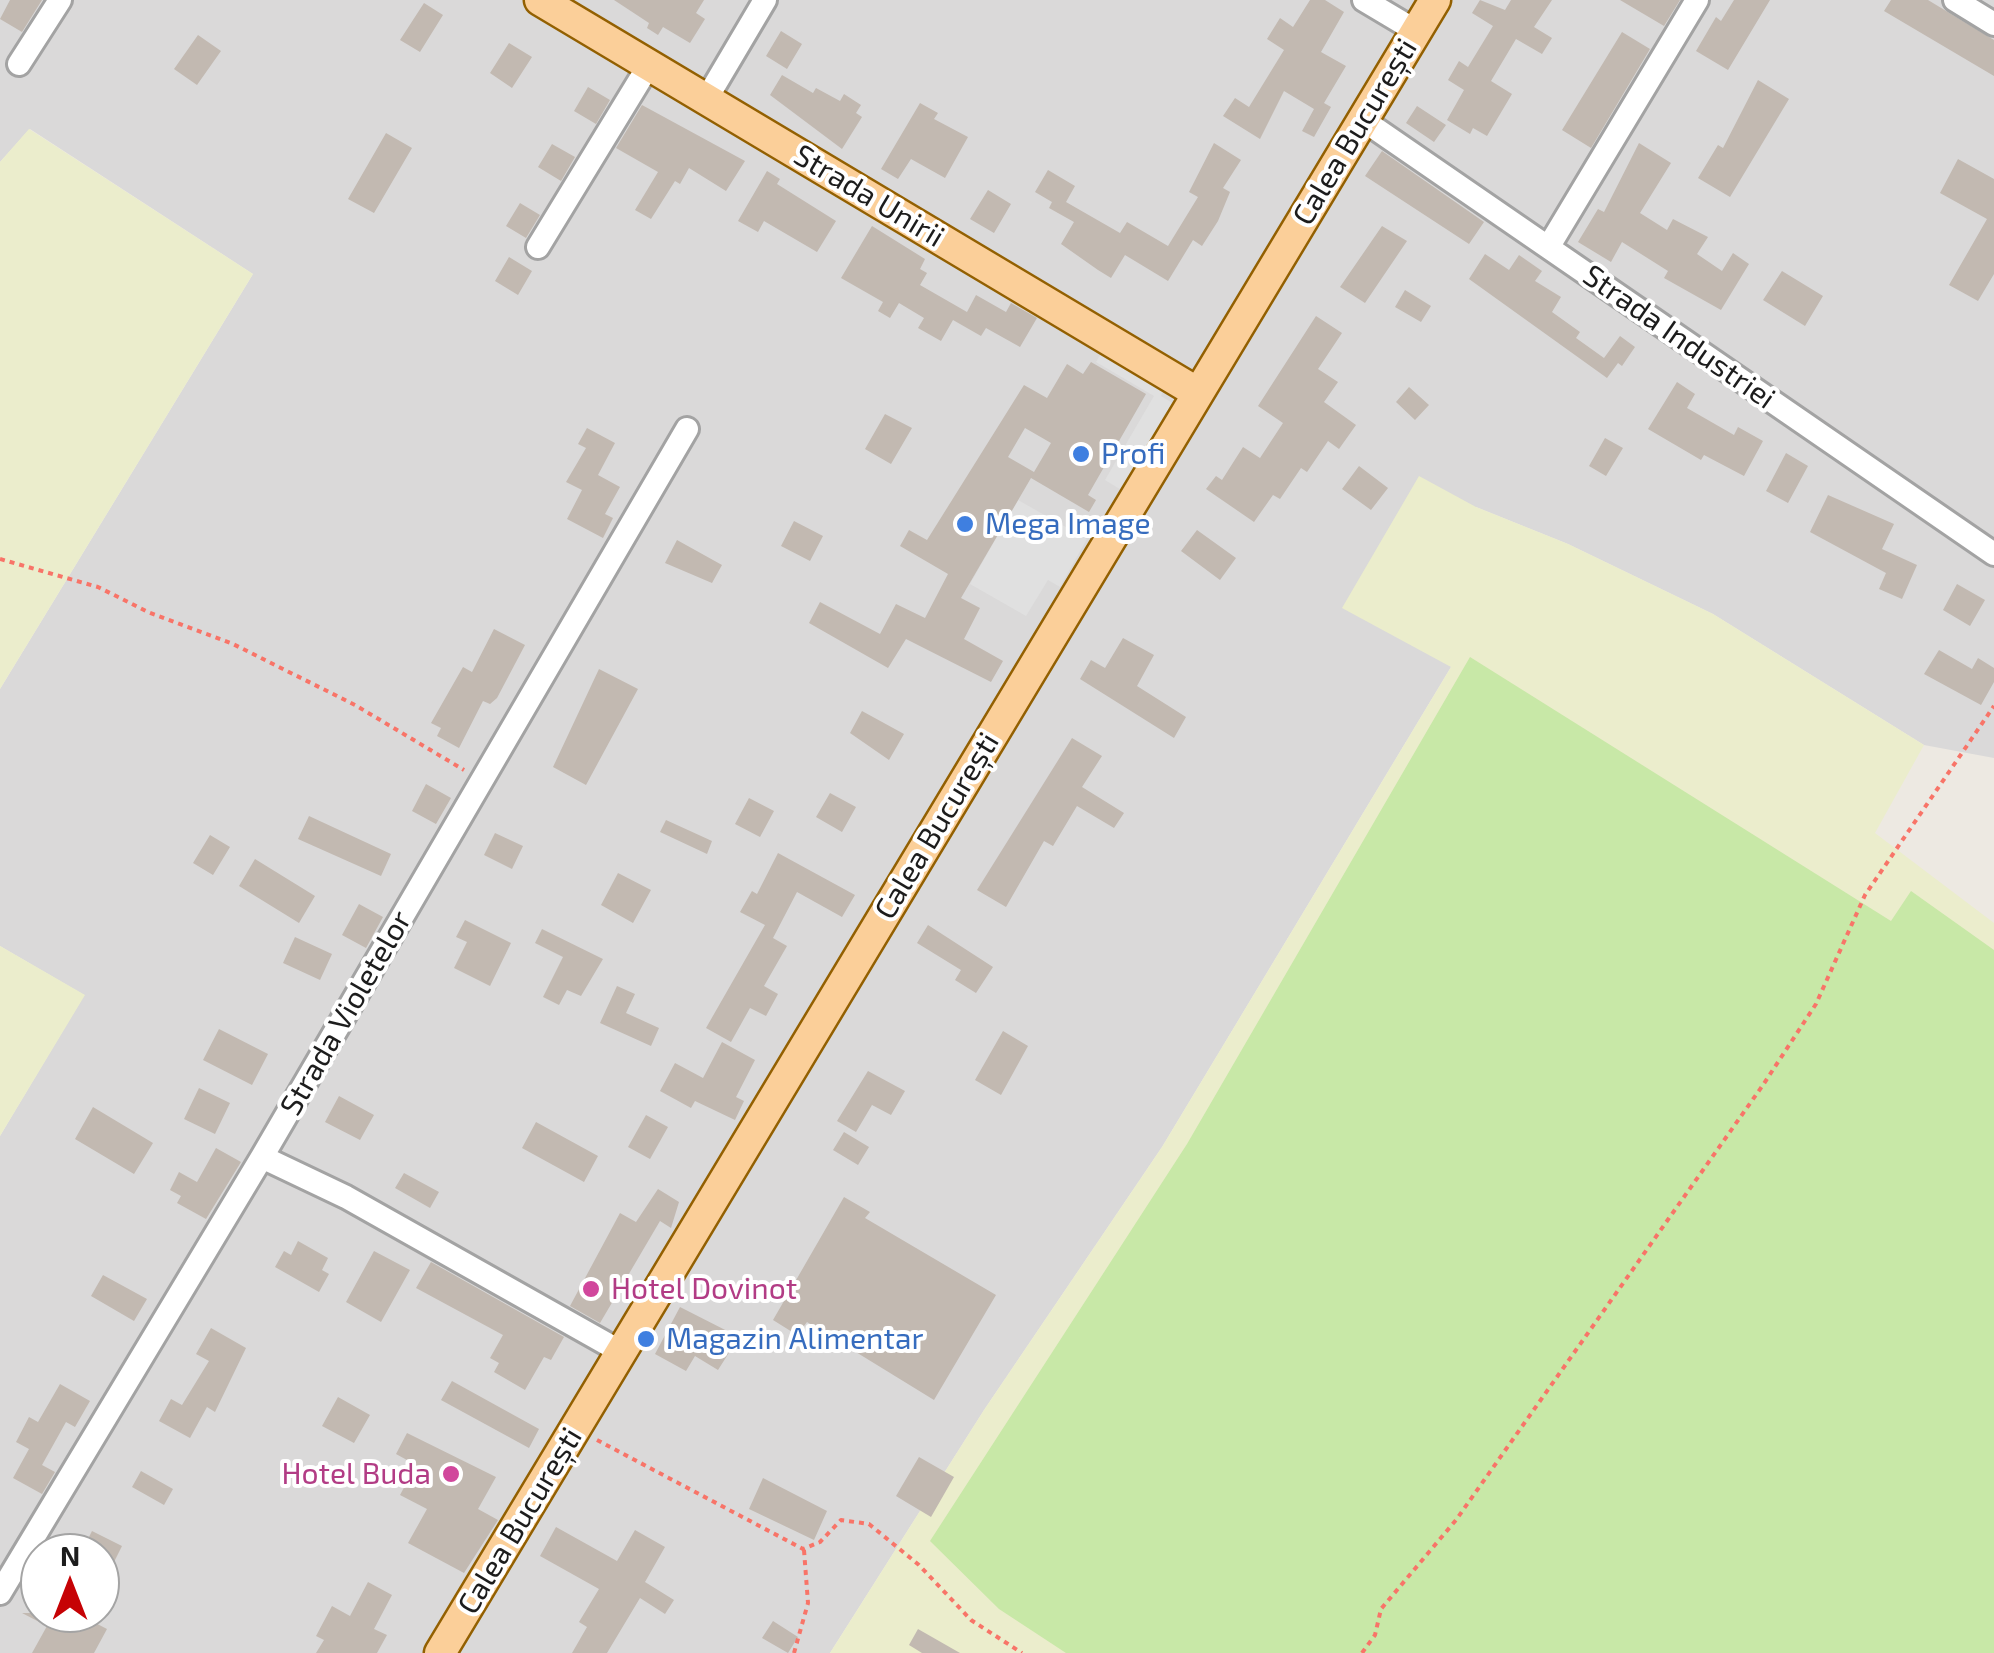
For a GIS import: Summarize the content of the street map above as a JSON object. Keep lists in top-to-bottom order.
{
  "streets": {
    "main road": ["Calea București", "Strada Unirii"],
    "street": ["Strada Industriei", "Strada Violetelor"]
  },
  "crossings": [
    ["Calea București", "Strada Unirii"],
    ["Calea București", "Strada Industriei"]
  ],
  "places": [
    "Profi",
    "Mega Image",
    "Hotel Dovinot",
    "Magazin Alimentar",
    "Hotel Buda"
  ],
  "north": "top"
}
